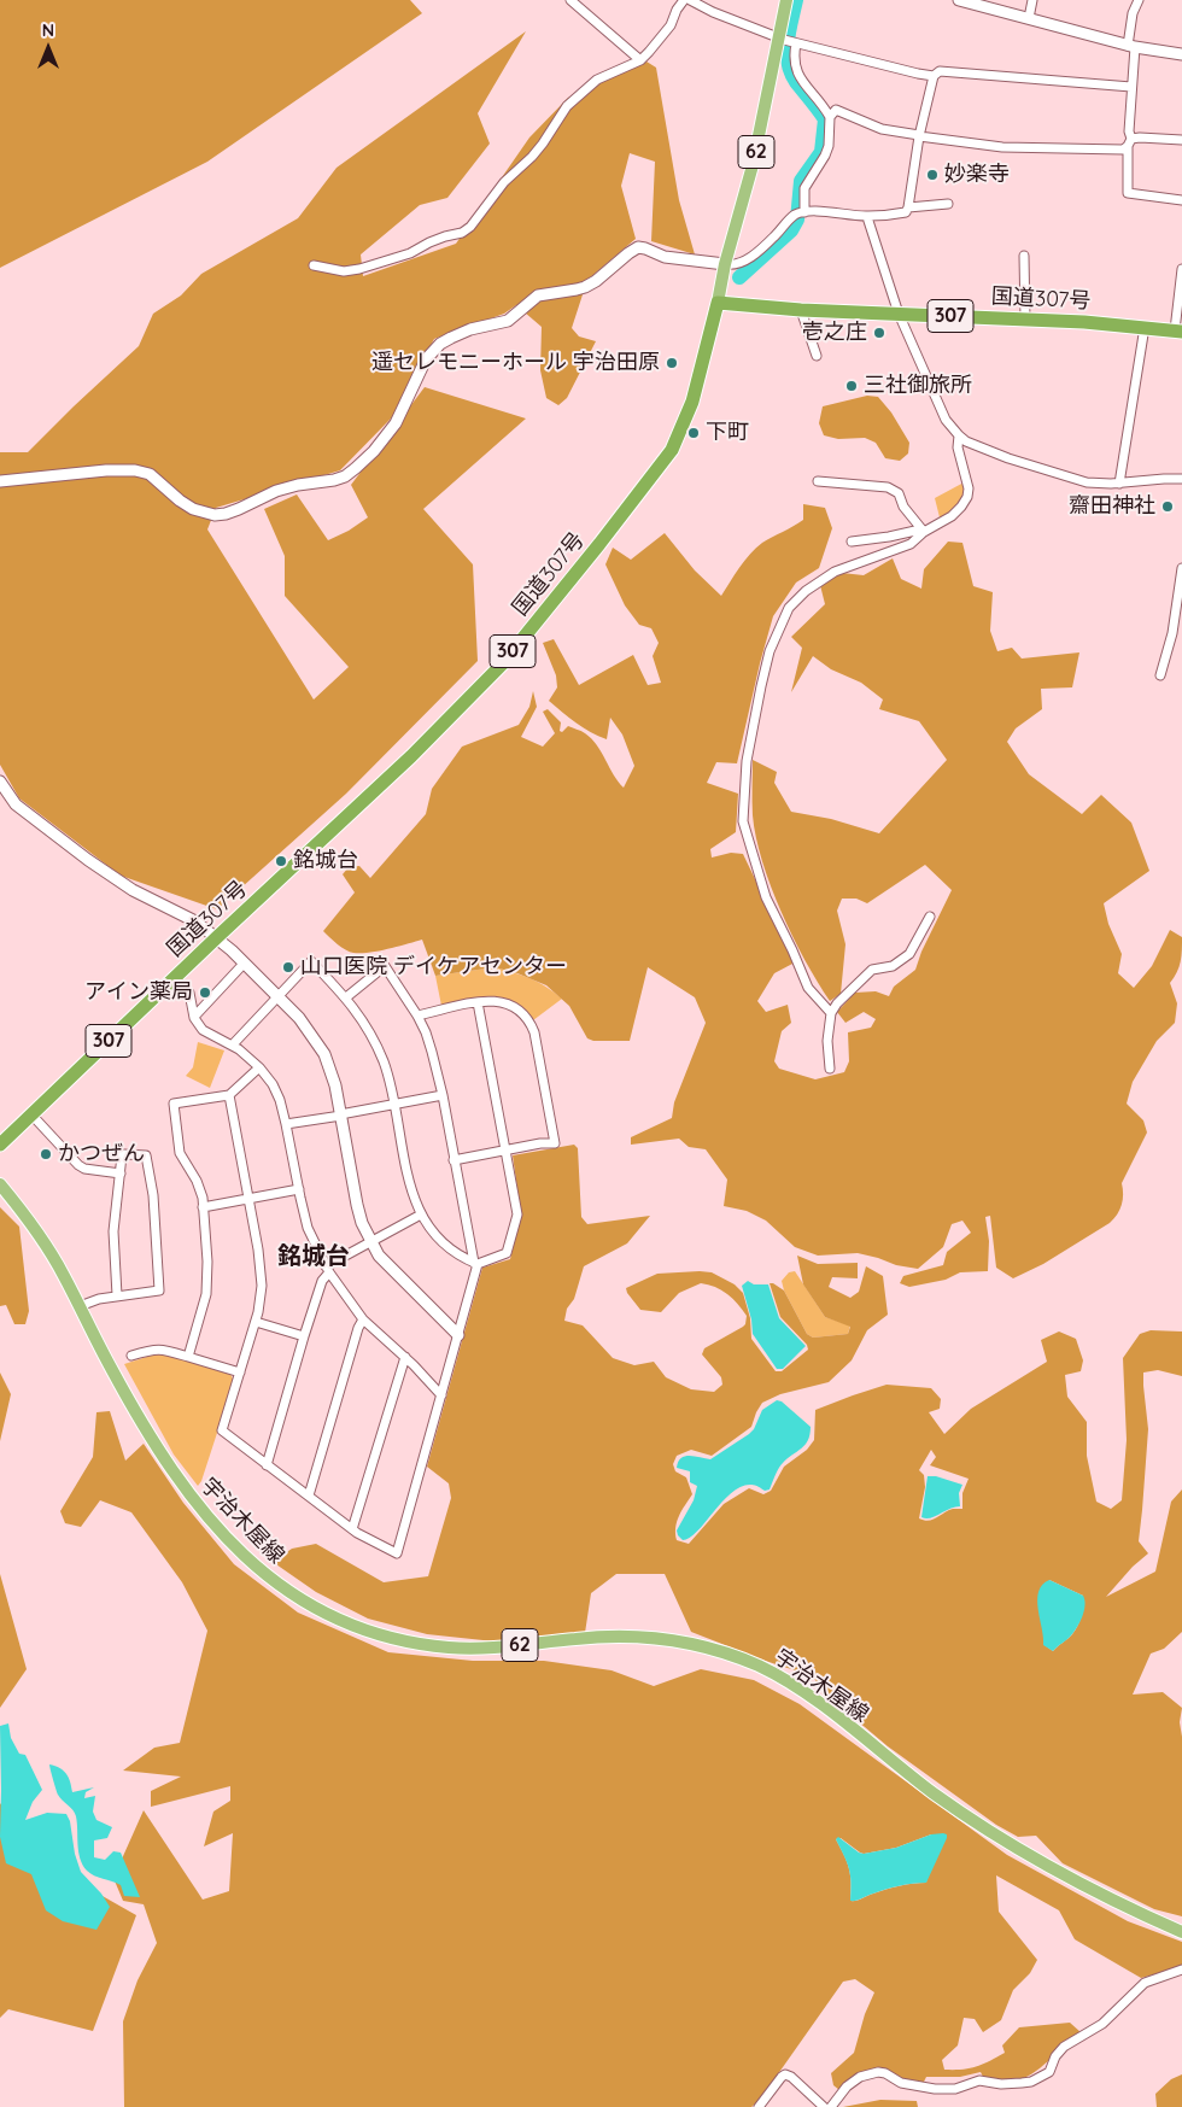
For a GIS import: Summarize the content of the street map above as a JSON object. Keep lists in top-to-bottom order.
{
  "streets": {
    "highway": ["国道307号", "307"],
    "main road": ["62", "宇治木屋線"]
  },
  "crossings": [
    ["62", "国道307号"]
  ],
  "districts": ["銘城台"],
  "places": [
    "妙楽寺",
    "壱之庄",
    "遥セレモニーホール 宇治田原",
    "三社御旅所",
    "下町",
    "齋田神社",
    "銘城台",
    "山口医院 デイケアセンター",
    "アイン薬局",
    "かつぜん"
  ],
  "north": "top"
}
